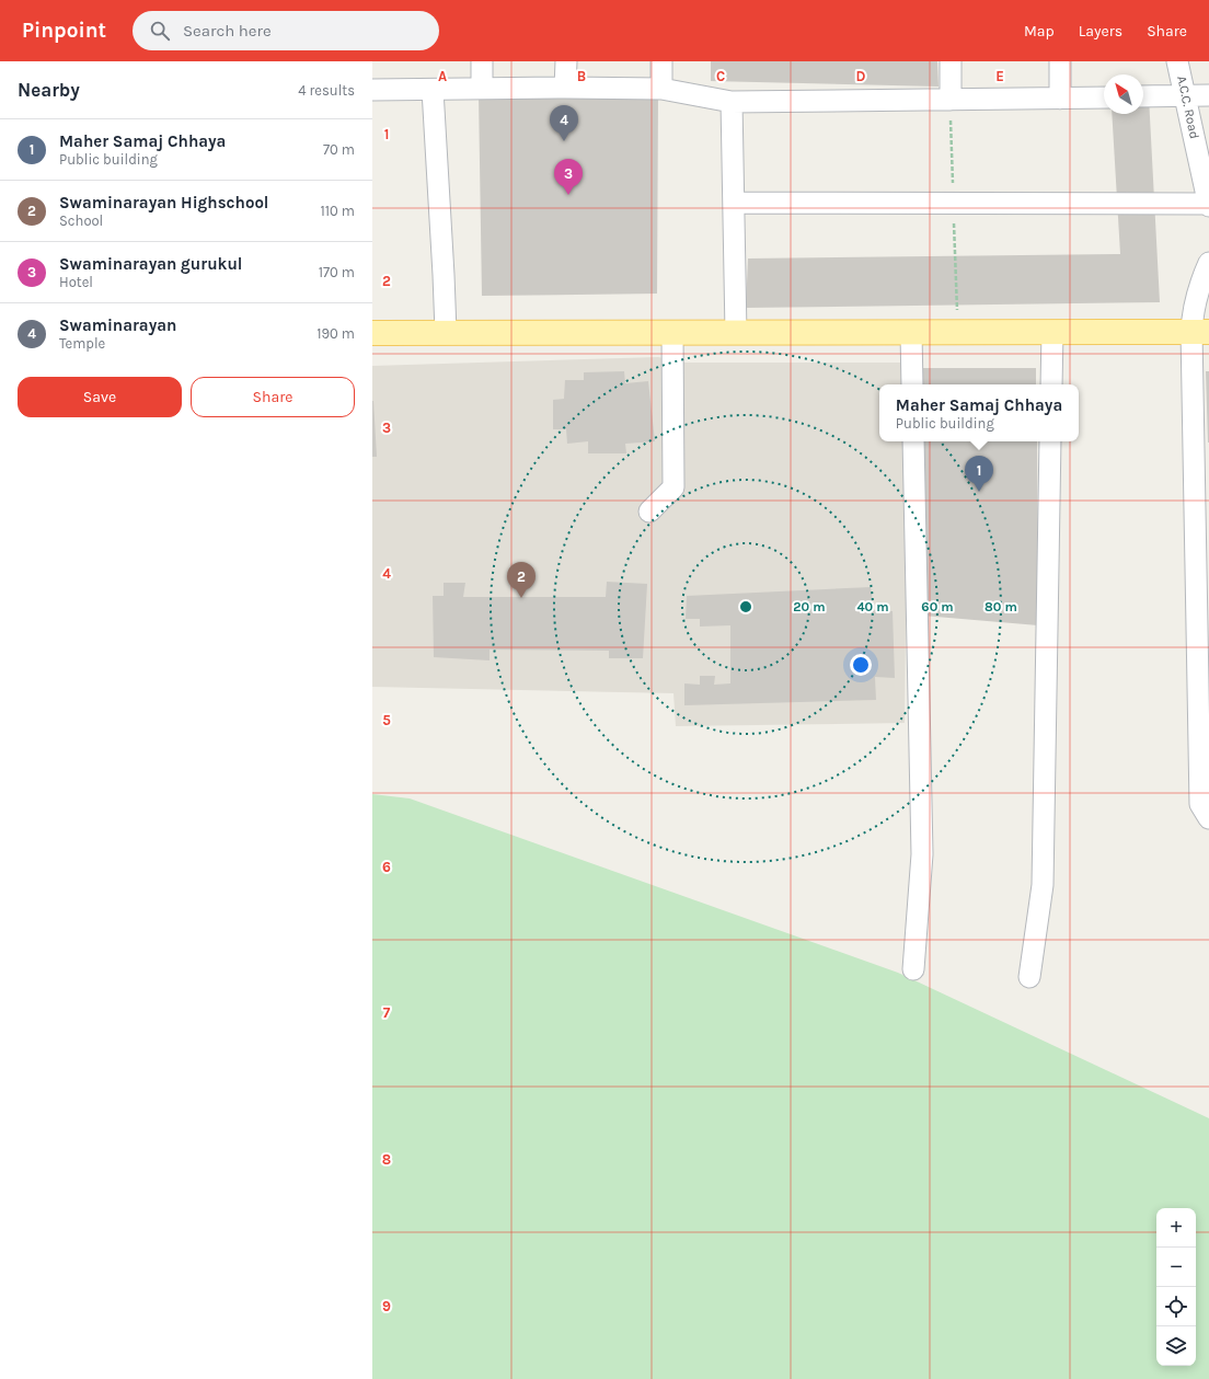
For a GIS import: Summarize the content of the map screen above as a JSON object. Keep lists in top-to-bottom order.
{
  "streets": {
    "street": ["A.C.C. Road"]
  },
  "north": "top left",
  "page": {
    "header": "Pinpoint",
    "search": "Search here",
    "nav": ["Map", "Layers", "Share"],
    "heading": ["Nearby", "4 results"],
    "pins": [
      "4",
      "3",
      "1",
      "2"
    ],
    "list": [
      {
        "mark": "1",
        "name": "Maher Samaj Chhaya",
        "note": "Public building",
        "value": "70 m"
      },
      {
        "mark": "2",
        "name": "Swaminarayan Highschool",
        "note": "School",
        "value": "110 m"
      },
      {
        "mark": "3",
        "name": "Swaminarayan gurukul",
        "note": "Hotel",
        "value": "170 m"
      },
      {
        "mark": "4",
        "name": "Swaminarayan",
        "note": "Temple",
        "value": "190 m"
      }
    ],
    "buttons": ["Save", "Share"],
    "popup": ["Maher Samaj Chhaya", "Public building"],
    "map_buttons": ["+", "−"]
  },
  "grid": {
    "columns": [
      "A",
      "B",
      "C",
      "D",
      "E"
    ],
    "rows": [
      "1",
      "2",
      "3",
      "4",
      "5",
      "6",
      "7",
      "8",
      "9"
    ]
  },
  "rings": [
    "20 m",
    "40 m",
    "60 m",
    "80 m"
  ]
}
